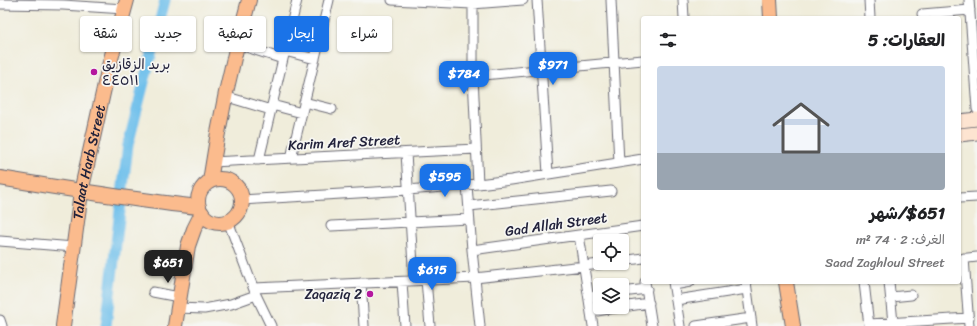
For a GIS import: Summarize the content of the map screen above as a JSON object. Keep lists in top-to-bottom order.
{
  "streets": {
    "main road": ["Talaat Harb Street"],
    "street": ["Karim Aref Street", "Gad Allah Street"]
  },
  "places": ["بريد الزقازيق ٤٤٥١١", "Zaqaziq 2"],
  "page": {
    "chip": [
      "شراء",
      "إيجار",
      "تصفية",
      "جديد",
      "شقة"
    ],
    "heading": "العقارات: 5",
    "price": [
      "$971",
      "$784",
      "$595",
      "$651",
      "$615"
    ],
    "list": [
      {
        "name": "$651/شهر",
        "note": "الغرف: 2 · 74 m² · Saad Zaghloul Street"
      }
    ]
  }
}
